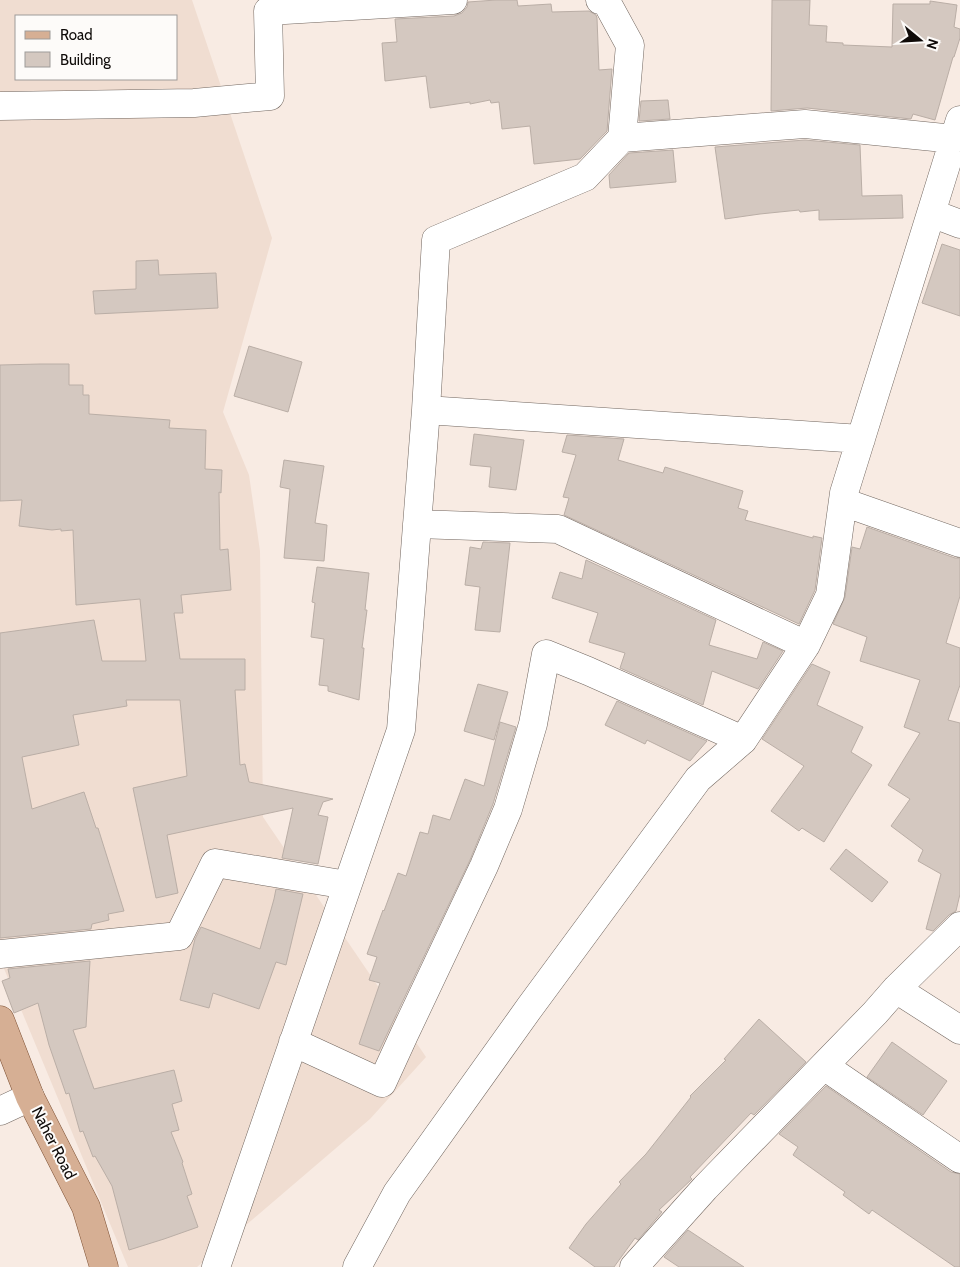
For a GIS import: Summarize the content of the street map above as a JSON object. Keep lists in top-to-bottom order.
{
  "streets": {
    "main road": ["Naher Road"]
  },
  "legend": ["Road", "Building"],
  "north": "right"
}
